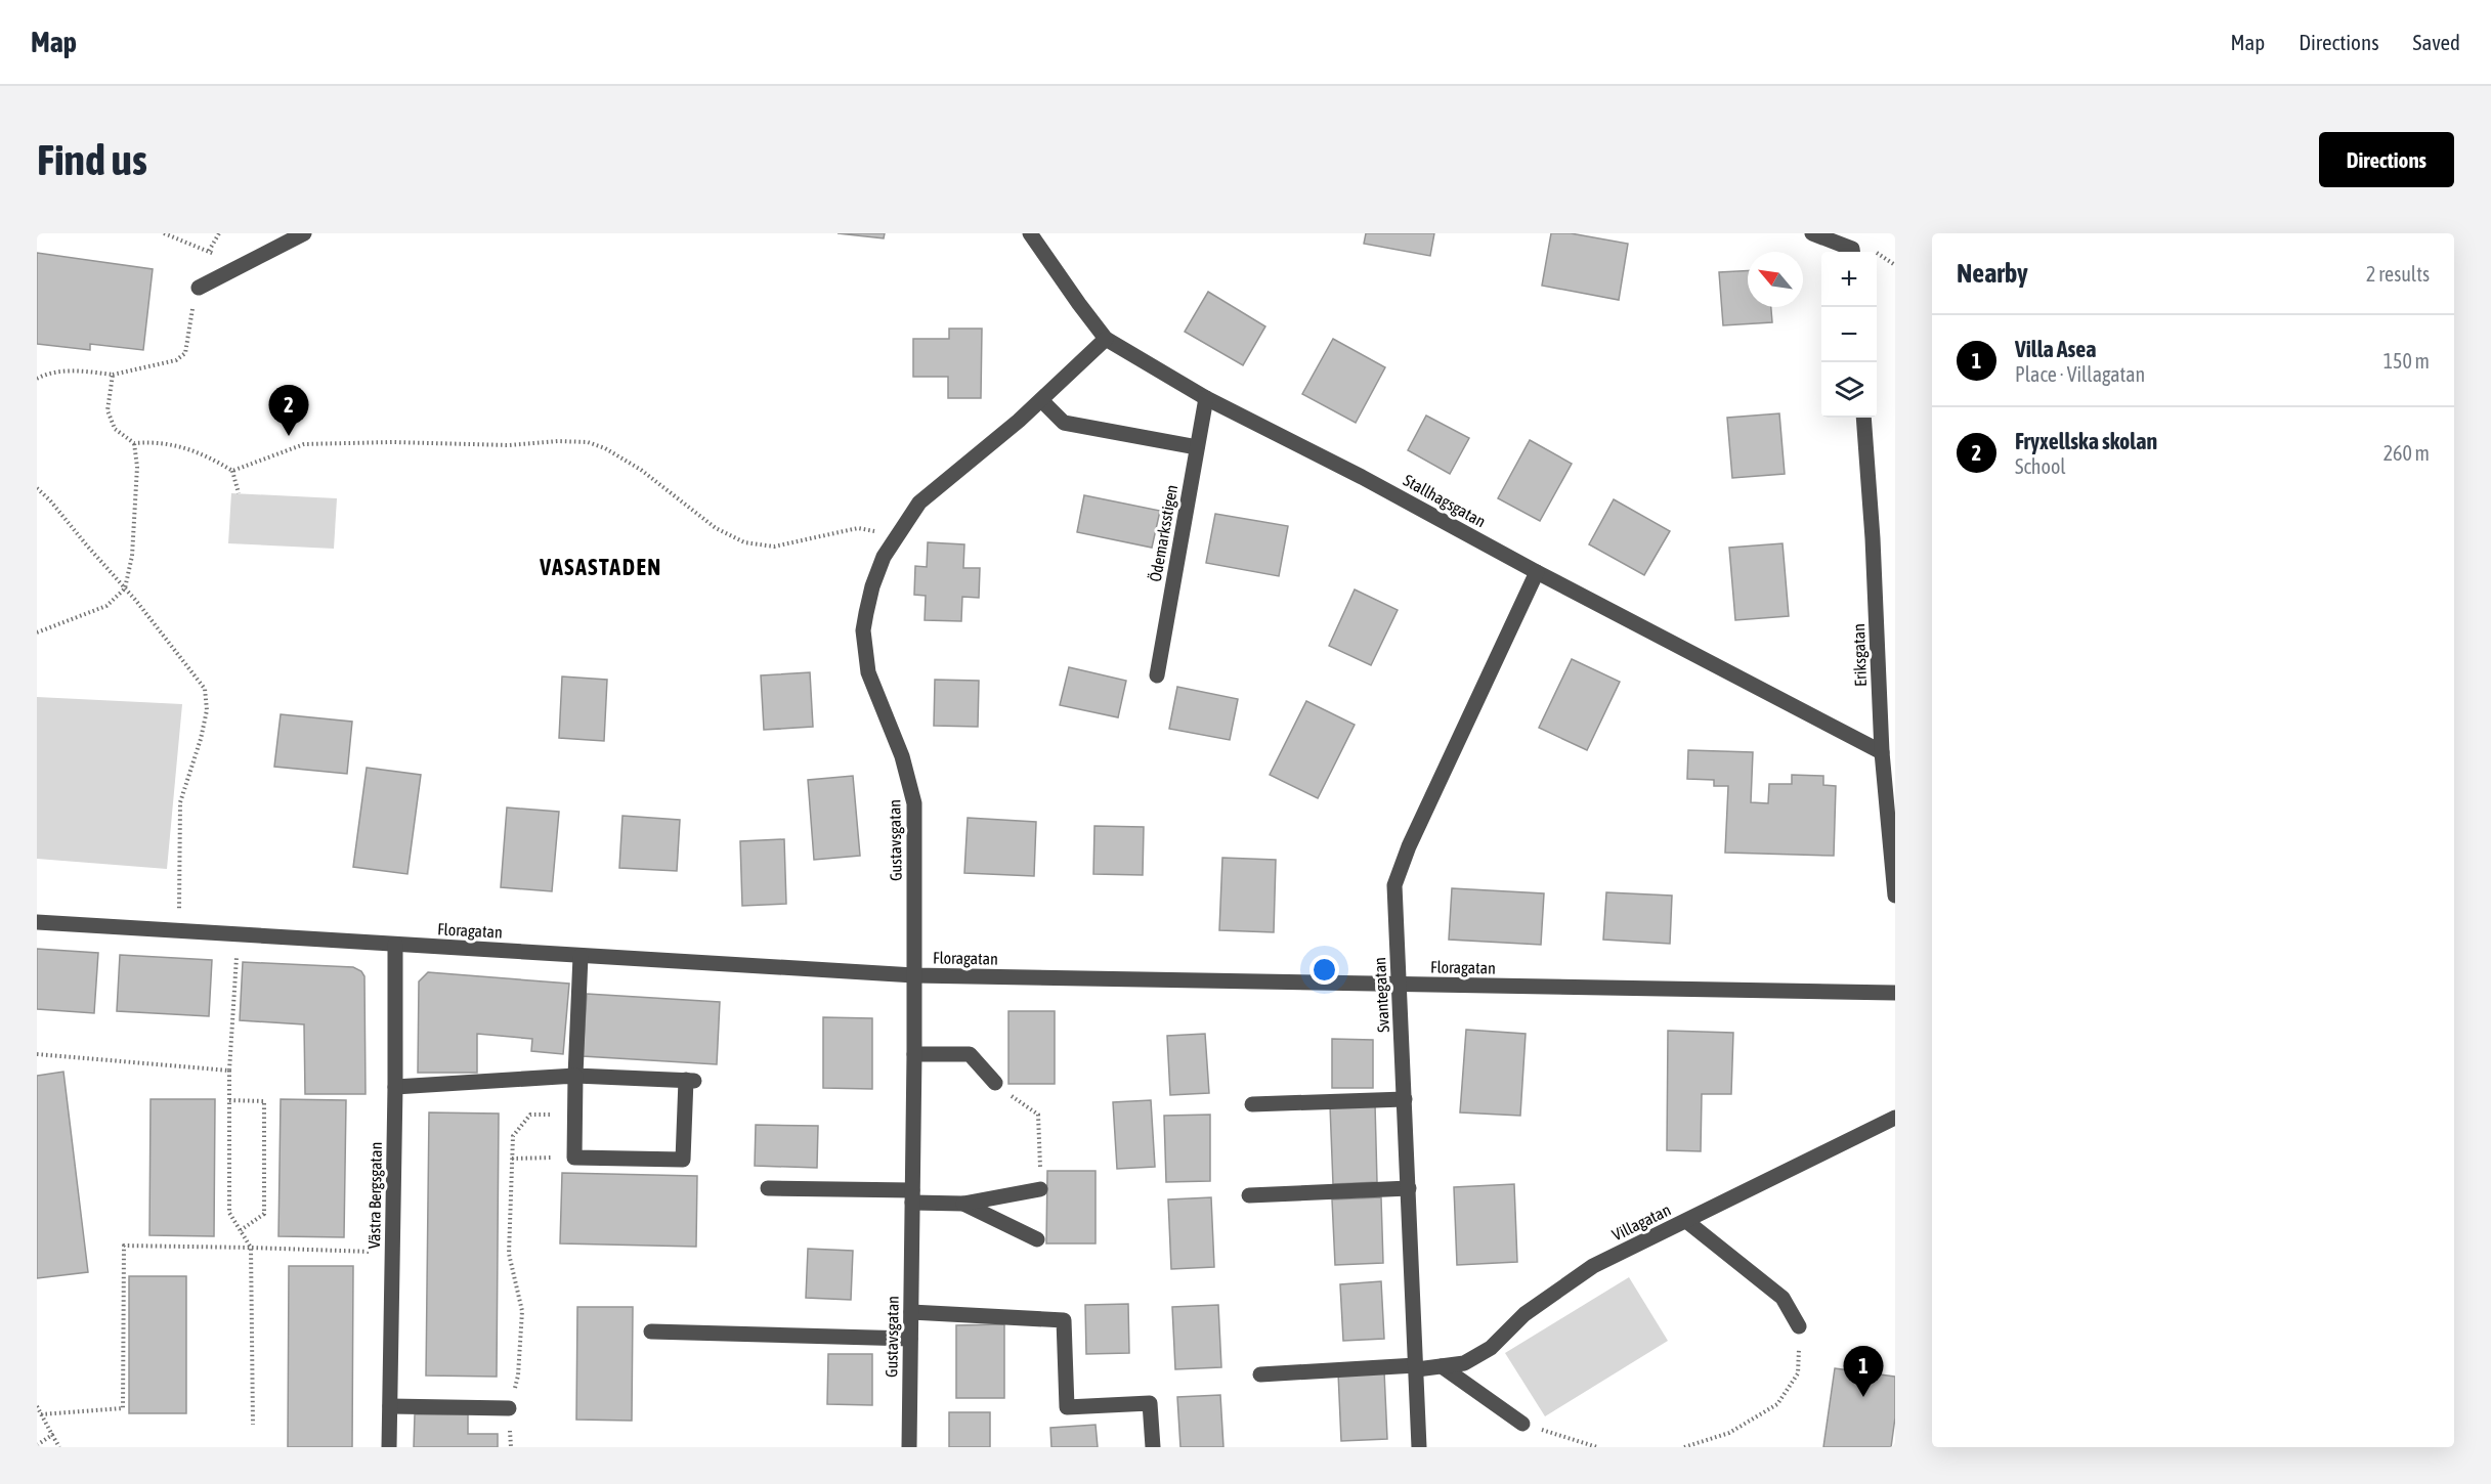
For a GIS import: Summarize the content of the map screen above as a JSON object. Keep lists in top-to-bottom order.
{
  "streets": {
    "street": [
      "Stallhagsgatan",
      "Ödemarksstigen",
      "Eriksgatan",
      "Gustavsgatan",
      "Floragatan",
      "Svantegatan",
      "Västra Bergsgatan",
      "Villagatan"
    ]
  },
  "crossings": [
    ["Stallhagsgatan", "Ödemarksstigen"],
    ["Stallhagsgatan", "Eriksgatan"],
    ["Stallhagsgatan", "Gustavsgatan"],
    ["Stallhagsgatan", "Svantegatan"],
    ["Gustavsgatan", "Floragatan"],
    ["Floragatan", "Svantegatan"],
    ["Floragatan", "Västra Bergsgatan"],
    ["Svantegatan", "Villagatan"]
  ],
  "districts": ["VASASTADEN"],
  "north": "top left",
  "page": {
    "header": "Map",
    "nav": ["Map", "Directions", "Saved"],
    "buttons": "Directions",
    "title": "Find us",
    "heading": ["Nearby", "2 results"],
    "map_buttons": ["+", "−"],
    "list": [
      {
        "mark": "1",
        "name": "Villa Asea",
        "note": "Place · Villagatan",
        "value": "150 m"
      },
      {
        "mark": "2",
        "name": "Fryxellska skolan",
        "note": "School",
        "value": "260 m"
      }
    ],
    "pins": ["2", "1"]
  }
}
